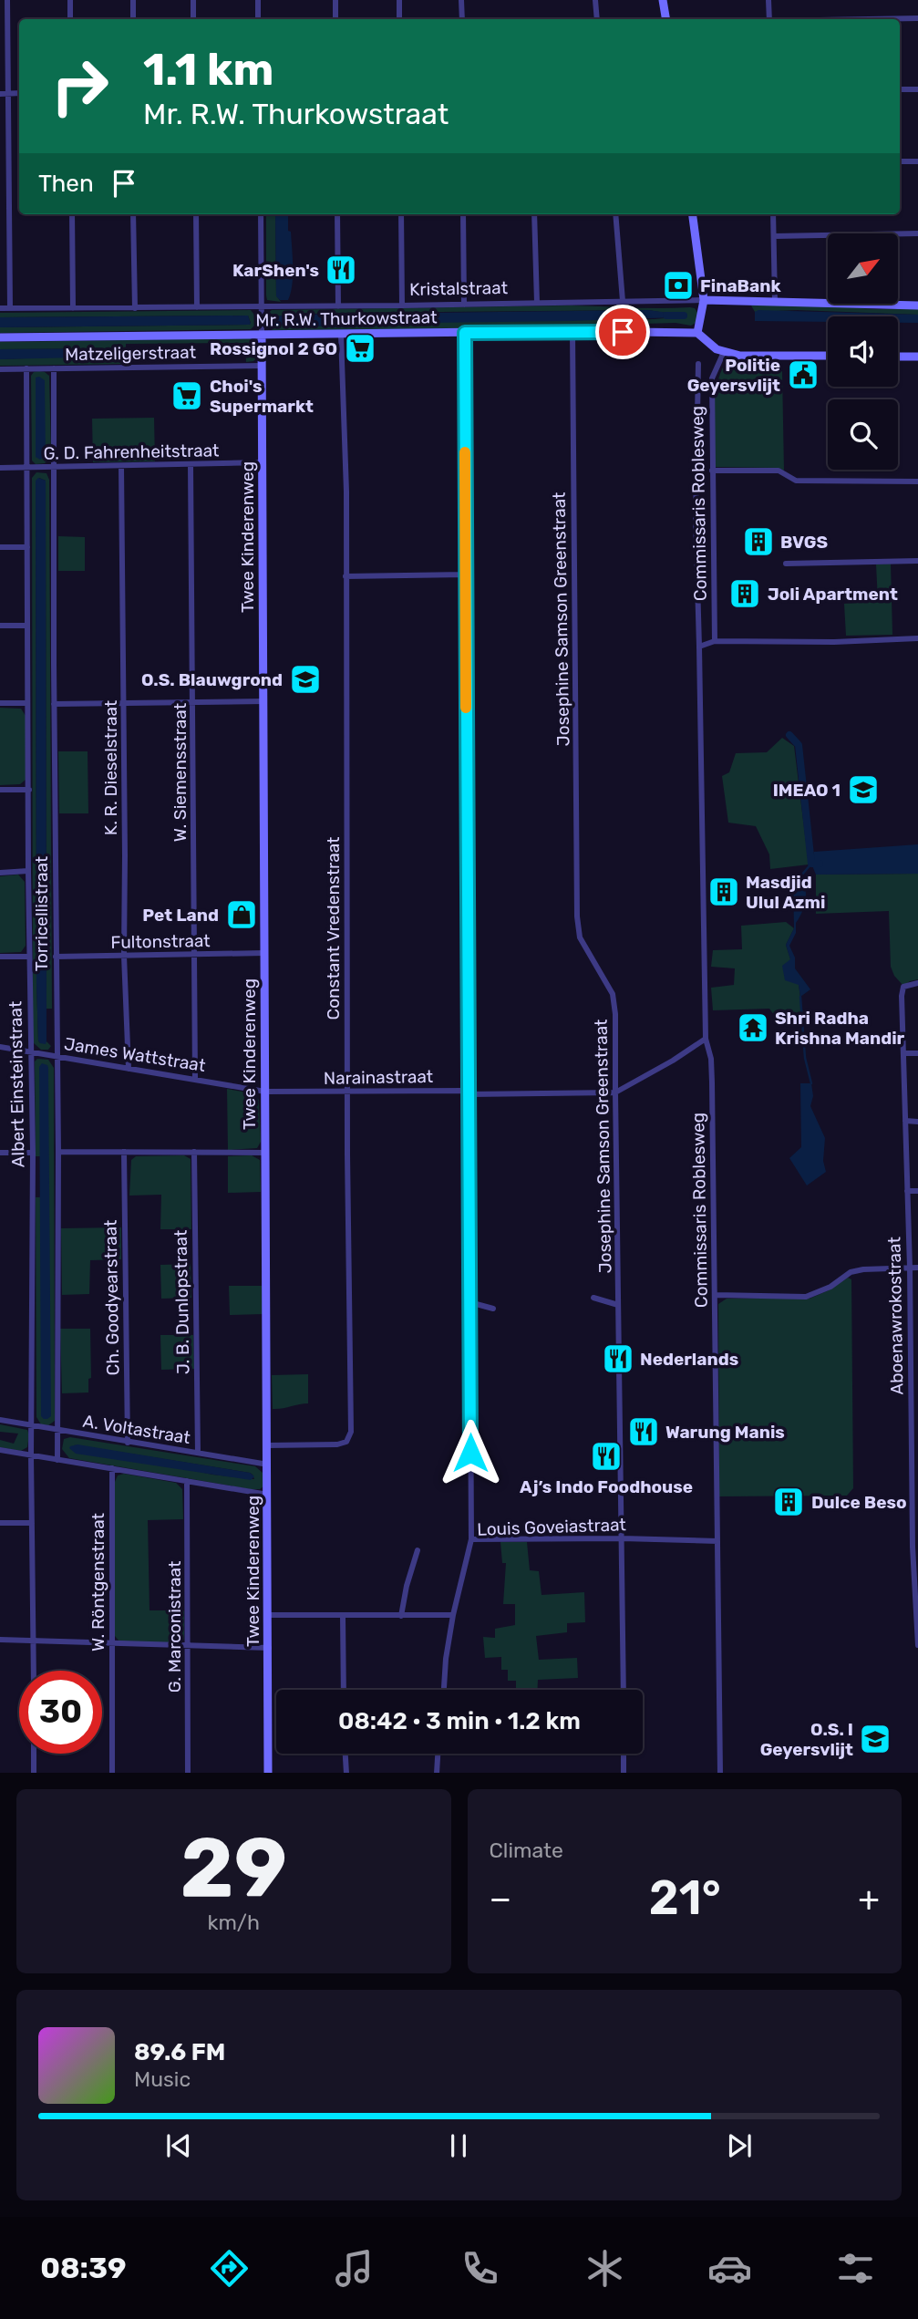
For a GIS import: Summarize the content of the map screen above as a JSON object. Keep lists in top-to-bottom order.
{
  "streets": {
    "street": [
      "Kristalstraat",
      "Mr. R.W. Thurkowstraat",
      "Matzeligerstraat",
      "G. D. Fahrenheitstraat",
      "Commissaris Roblesweg",
      "Twee Kinderenweg",
      "Josephine Samson Greenstraat",
      "K. R. Dieselstraat",
      "W. Siemensstraat",
      "Torricellistraat",
      "Constant Vredenstraat",
      "Fultonstraat",
      "James Wattstraat",
      "Narainastraat",
      "Albert Einsteinstraat",
      "Ch. Goodyearstraat",
      "J. B. Dunlopstraat",
      "Aboenawrokostraat",
      "A. Voltastraat",
      "Louis Goveiastraat",
      "W. Röntgenstraat",
      "G. Marconistraat"
    ]
  },
  "crossings": [
    ["Mr. R.W. Thurkowstraat", "Twee Kinderenweg"],
    ["Mr. R.W. Thurkowstraat", "Josephine Samson Greenstraat"],
    ["Mr. R.W. Thurkowstraat", "Constant Vredenstraat"],
    ["Matzeligerstraat", "Twee Kinderenweg"],
    ["Matzeligerstraat", "Torricellistraat"],
    ["Matzeligerstraat", "Albert Einsteinstraat"],
    ["G. D. Fahrenheitstraat", "Twee Kinderenweg"],
    ["G. D. Fahrenheitstraat", "K. R. Dieselstraat"],
    ["G. D. Fahrenheitstraat", "W. Siemensstraat"],
    ["G. D. Fahrenheitstraat", "Torricellistraat"],
    ["G. D. Fahrenheitstraat", "Albert Einsteinstraat"],
    ["Commissaris Roblesweg", "Narainastraat"],
    ["Commissaris Roblesweg", "Louis Goveiastraat"],
    ["Twee Kinderenweg", "Constant Vredenstraat"],
    ["Twee Kinderenweg", "Fultonstraat"],
    ["Twee Kinderenweg", "James Wattstraat"],
    ["Twee Kinderenweg", "Narainastraat"],
    ["Twee Kinderenweg", "A. Voltastraat"],
    ["Josephine Samson Greenstraat", "Narainastraat"],
    ["Josephine Samson Greenstraat", "Louis Goveiastraat"],
    ["K. R. Dieselstraat", "Fultonstraat"],
    ["K. R. Dieselstraat", "James Wattstraat"],
    ["W. Siemensstraat", "Fultonstraat"],
    ["W. Siemensstraat", "James Wattstraat"],
    ["Torricellistraat", "Fultonstraat"],
    ["Torricellistraat", "James Wattstraat"],
    ["Torricellistraat", "A. Voltastraat"],
    ["Constant Vredenstraat", "Narainastraat"],
    ["James Wattstraat", "Narainastraat"],
    ["James Wattstraat", "Albert Einsteinstraat"],
    ["Albert Einsteinstraat", "A. Voltastraat"],
    ["Ch. Goodyearstraat", "A. Voltastraat"],
    ["J. B. Dunlopstraat", "A. Voltastraat"]
  ],
  "places": {
    "restaurant": [
      "KarShen's",
      "Nederlands",
      "Warung Manis",
      "Aj’s Indo Foodhouse"
    ],
    "bank": ["FinaBank"],
    "supermarket": ["Rossignol 2 GO", "Choi's Supermarkt"],
    "public building": ["Politie Geyersvlijt"],
    "building": [
      "BVGS",
      "Joli Apartment",
      "Masdjid Ulul Azmi",
      "Dulce Beso"
    ],
    "school or university": ["O.S. Blauwgrond", "IMEAO 1", "O.S. I Geyersvlijt"],
    "shop": ["Pet Land"],
    "temple": ["Shri Radha Krishna Mandir"]
  },
  "north": "top right",
  "page": {
    "turn": ["1.1 km", "Mr. R.W. Thurkowstraat"],
    "then": "Then",
    "limit": "30",
    "trip": "08:42 · 3 min · 1.2 km",
    "tile": [
      ["29", "km/h"],
      "Climate"
    ],
    "heat": ["−", "21°", "+"],
    "song": ["89.6 FM", "Music"],
    "tabs": "08:39"
  }
}
